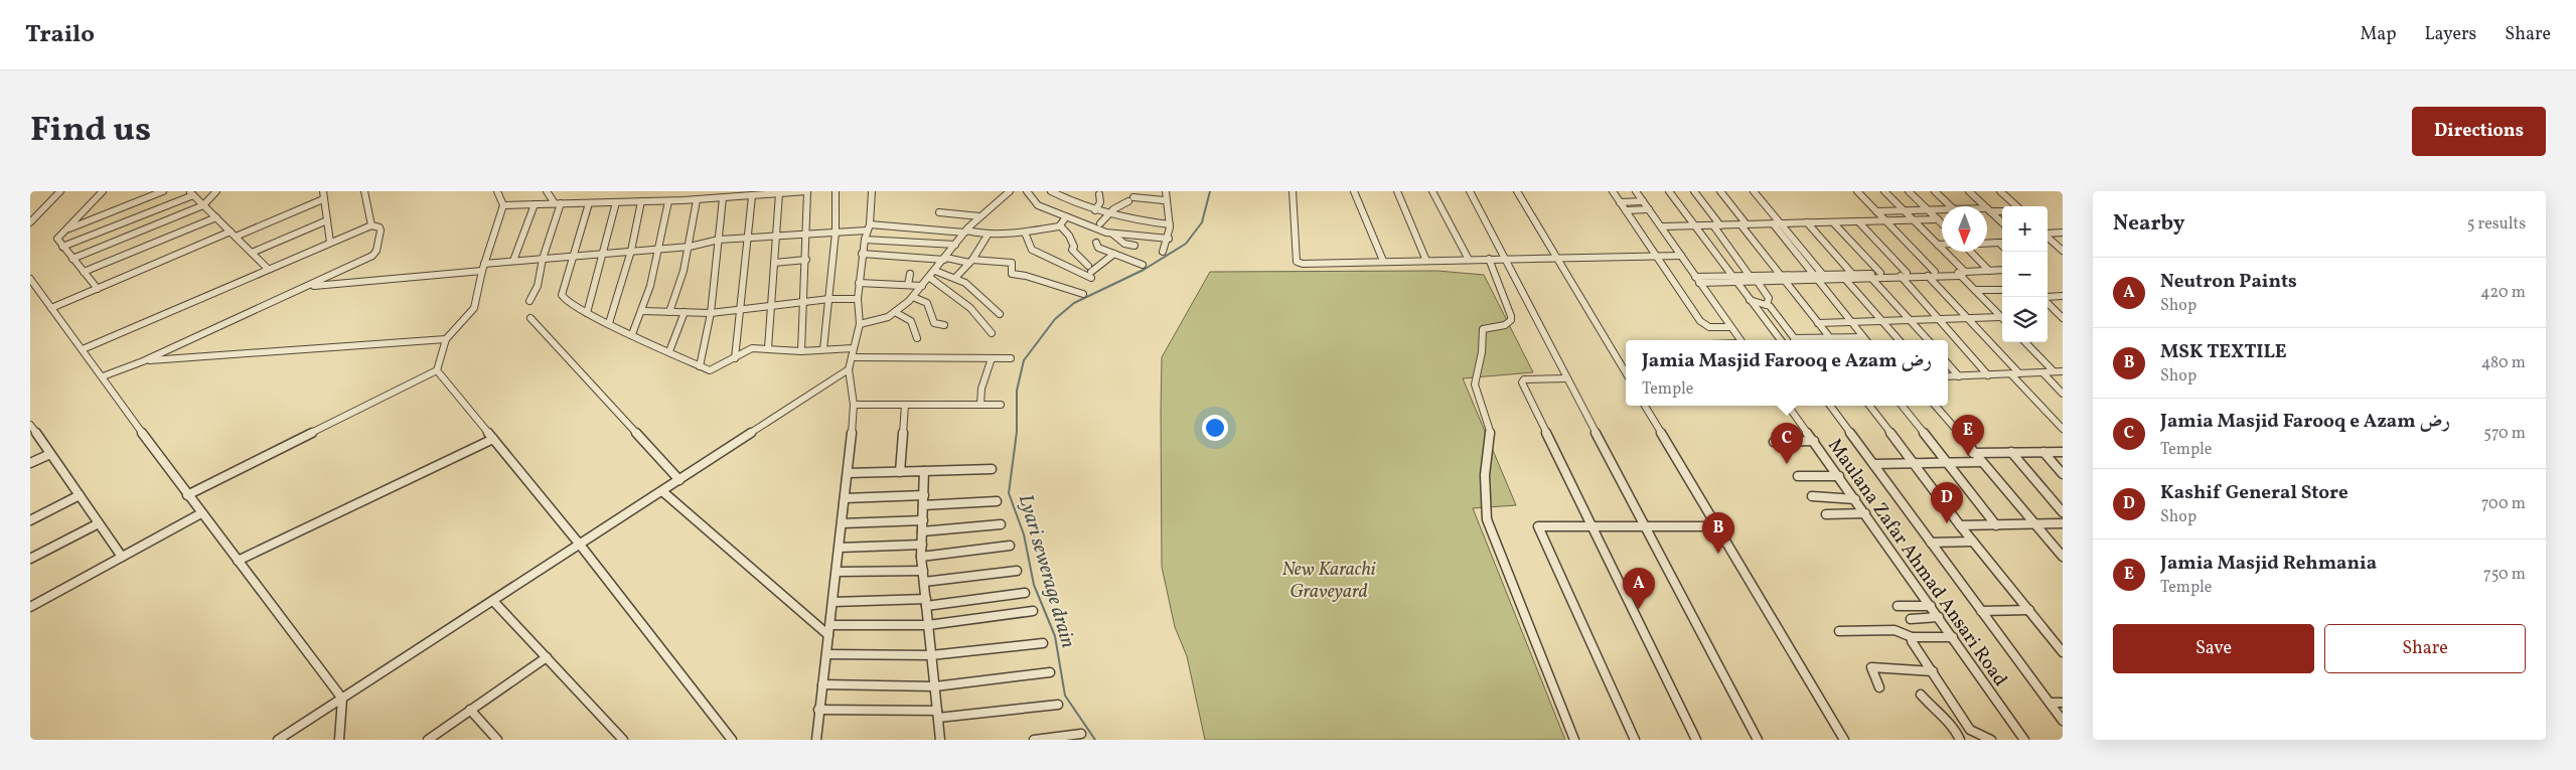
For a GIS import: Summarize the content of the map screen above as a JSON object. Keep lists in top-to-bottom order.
{
  "streets": {
    "street": ["Maulana Zafar Ahmad Ansari Road"]
  },
  "water": ["Lyari sewerage drain"],
  "parks": ["New Karachi Graveyard"],
  "north": "bottom",
  "page": {
    "header": "Trailo",
    "nav": ["Map", "Layers", "Share"],
    "title": "Find us",
    "buttons": [
      "Directions",
      ["Save", "Share"]
    ],
    "heading": ["Nearby", "5 results"],
    "map_buttons": ["+", "−"],
    "list": [
      {
        "mark": "A",
        "name": "Neutron Paints",
        "note": "Shop",
        "value": "420 m"
      },
      {
        "mark": "B",
        "name": "MSK TEXTILE",
        "note": "Shop",
        "value": "480 m"
      },
      {
        "mark": "C",
        "name": "Jamia Masjid Farooq e Azam رض",
        "note": "Temple",
        "value": "570 m"
      },
      {
        "mark": "D",
        "name": "Kashif General Store",
        "note": "Shop",
        "value": "700 m"
      },
      {
        "mark": "E",
        "name": "Jamia Masjid Rehmania",
        "note": "Temple",
        "value": "750 m"
      }
    ],
    "popup": ["Jamia Masjid Farooq e Azam رض", "Temple"],
    "pins": [
      "E",
      "C",
      "D",
      "B",
      "A"
    ]
  }
}
